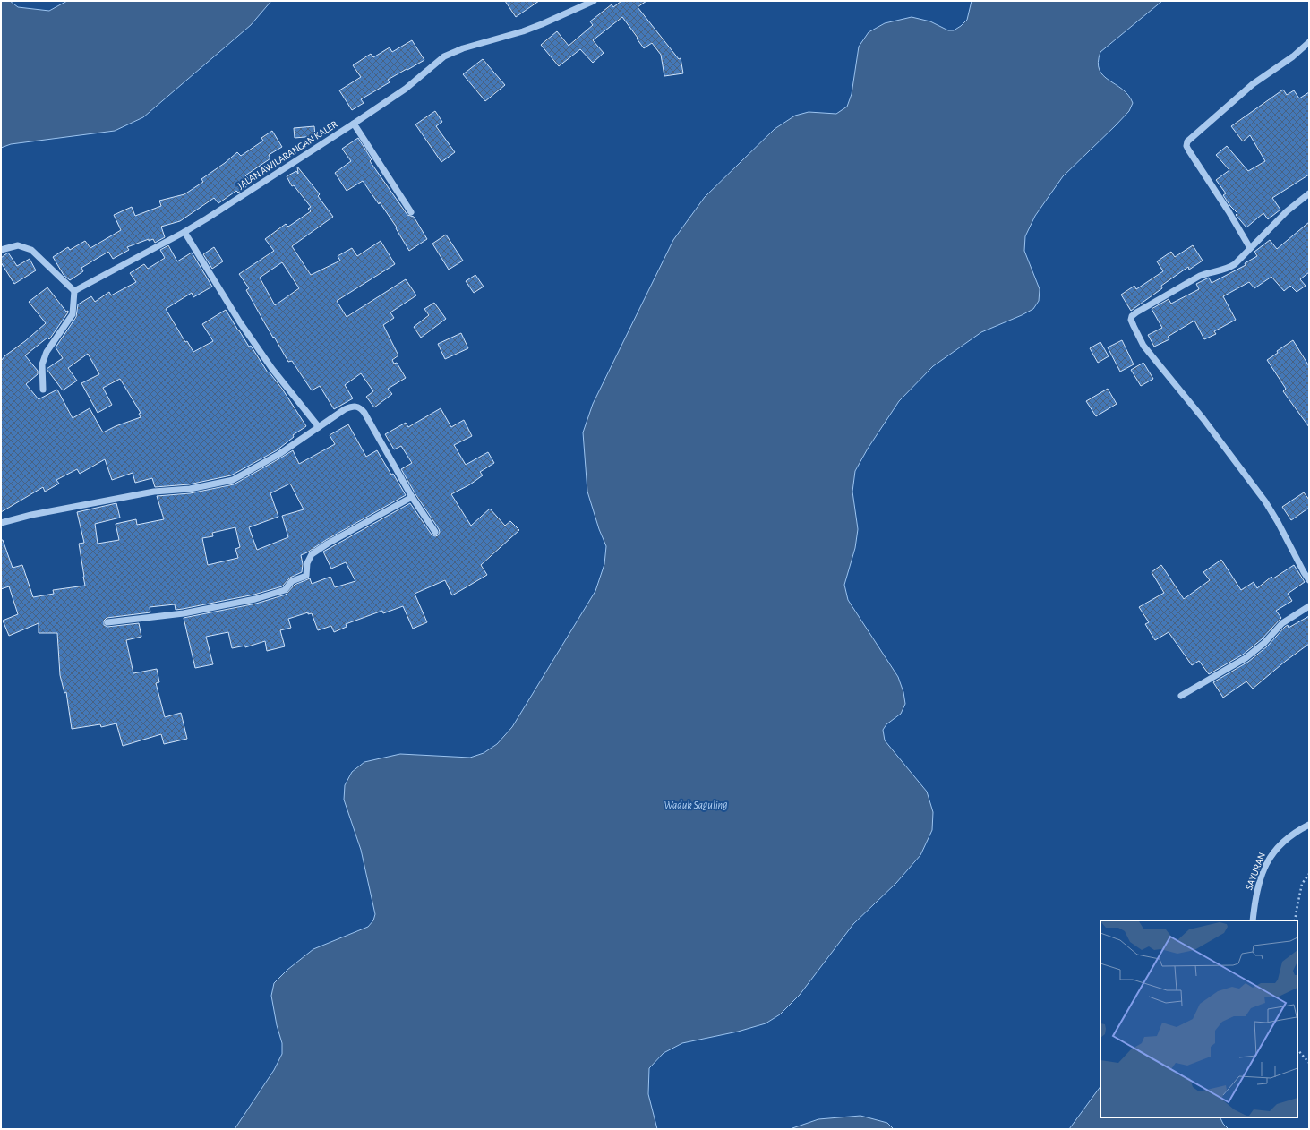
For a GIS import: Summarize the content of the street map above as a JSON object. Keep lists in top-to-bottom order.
{
  "streets": {
    "street": ["JALAN AWILARANGAN KALER", "SAYURAN"]
  },
  "water": ["Waduk Saguling"]
}
